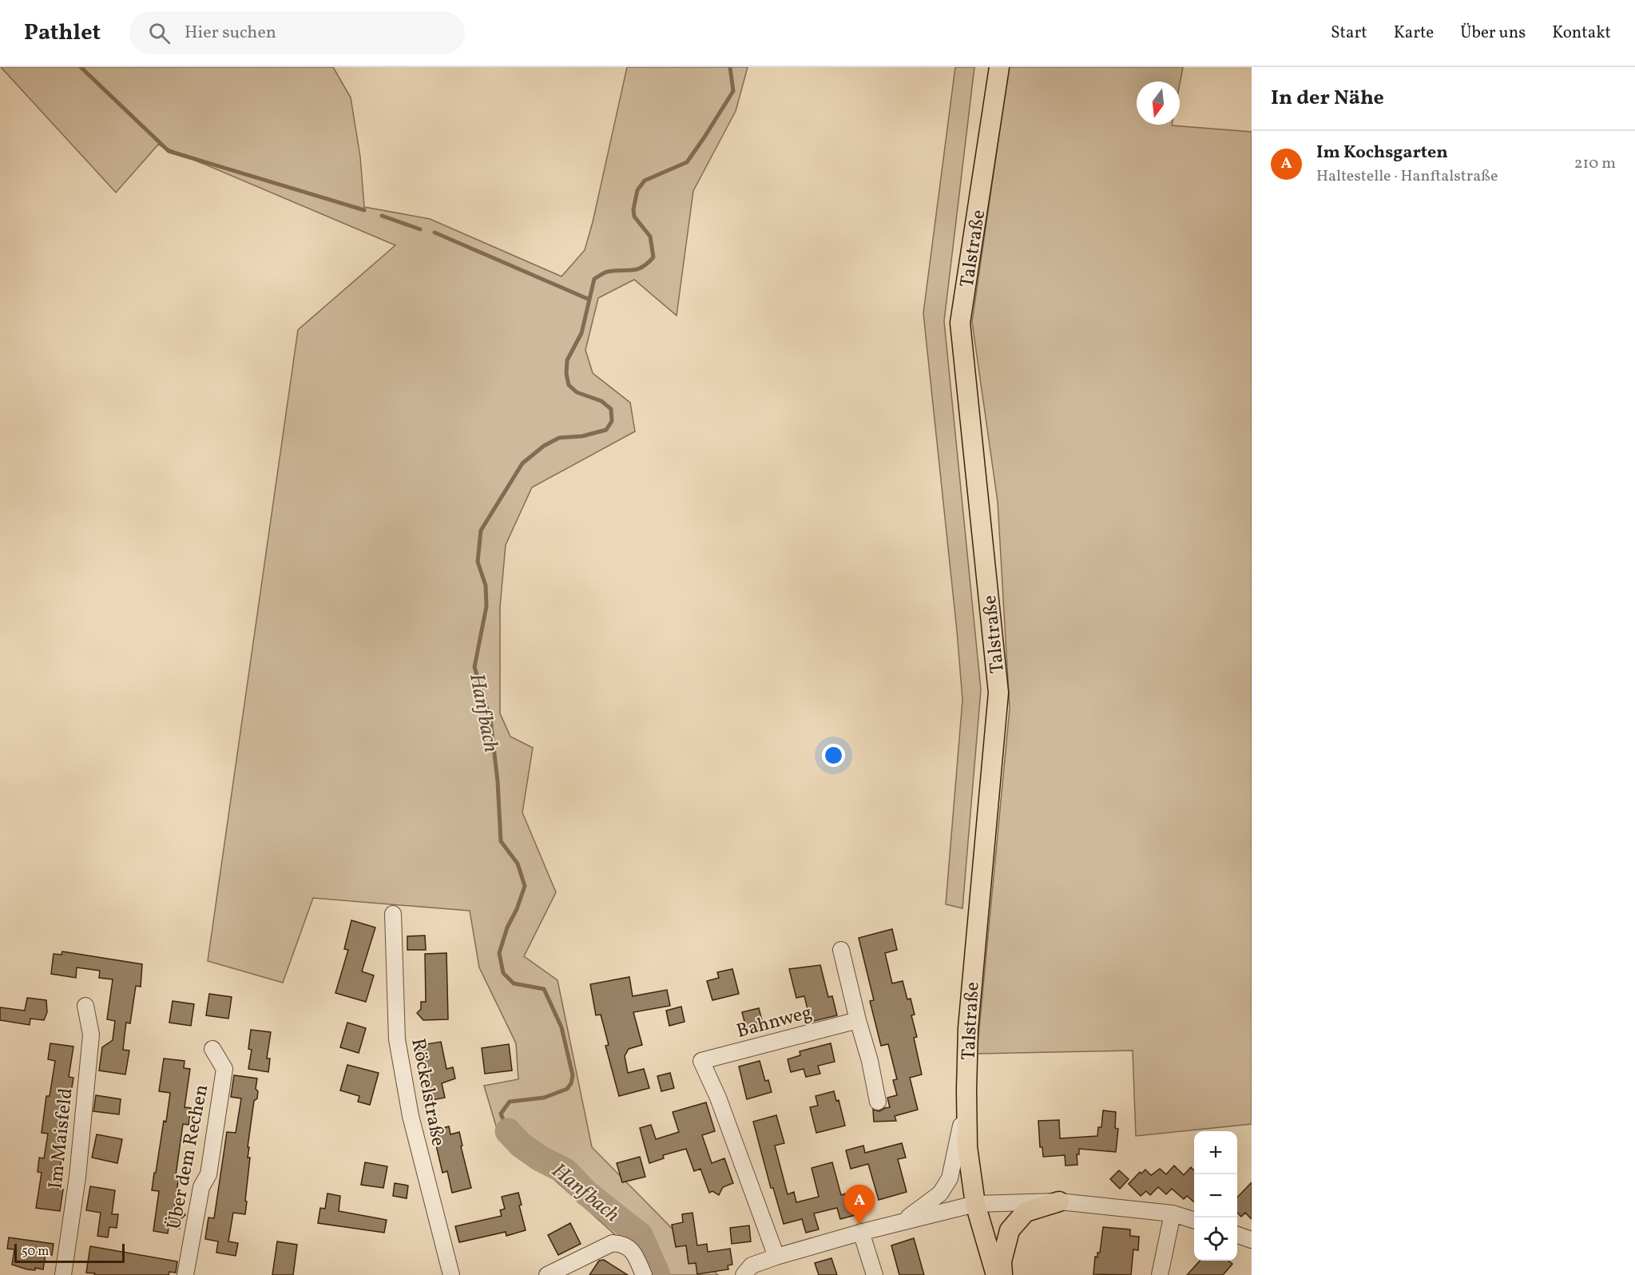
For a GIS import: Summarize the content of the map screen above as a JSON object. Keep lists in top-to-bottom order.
{
  "streets": {
    "main road": ["Talstraße"],
    "street": [
      "Bahnweg",
      "Röckelstraße",
      "Im Maisfeld",
      "Über dem Rechen"
    ]
  },
  "water": ["Hanfbach"],
  "scale_bar": "50 m",
  "north": "bottom",
  "page": {
    "header": "Pathlet",
    "search": "Hier suchen",
    "nav": [
      "Start",
      "Karte",
      "Über uns",
      "Kontakt"
    ],
    "heading": "In der Nähe",
    "list": [
      {
        "mark": "A",
        "name": "Im Kochsgarten",
        "note": "Haltestelle · Hanftalstraße",
        "value": "210 m"
      }
    ],
    "map_buttons": ["+", "−"],
    "pins": "A",
    "scale": "50 m"
  }
}
